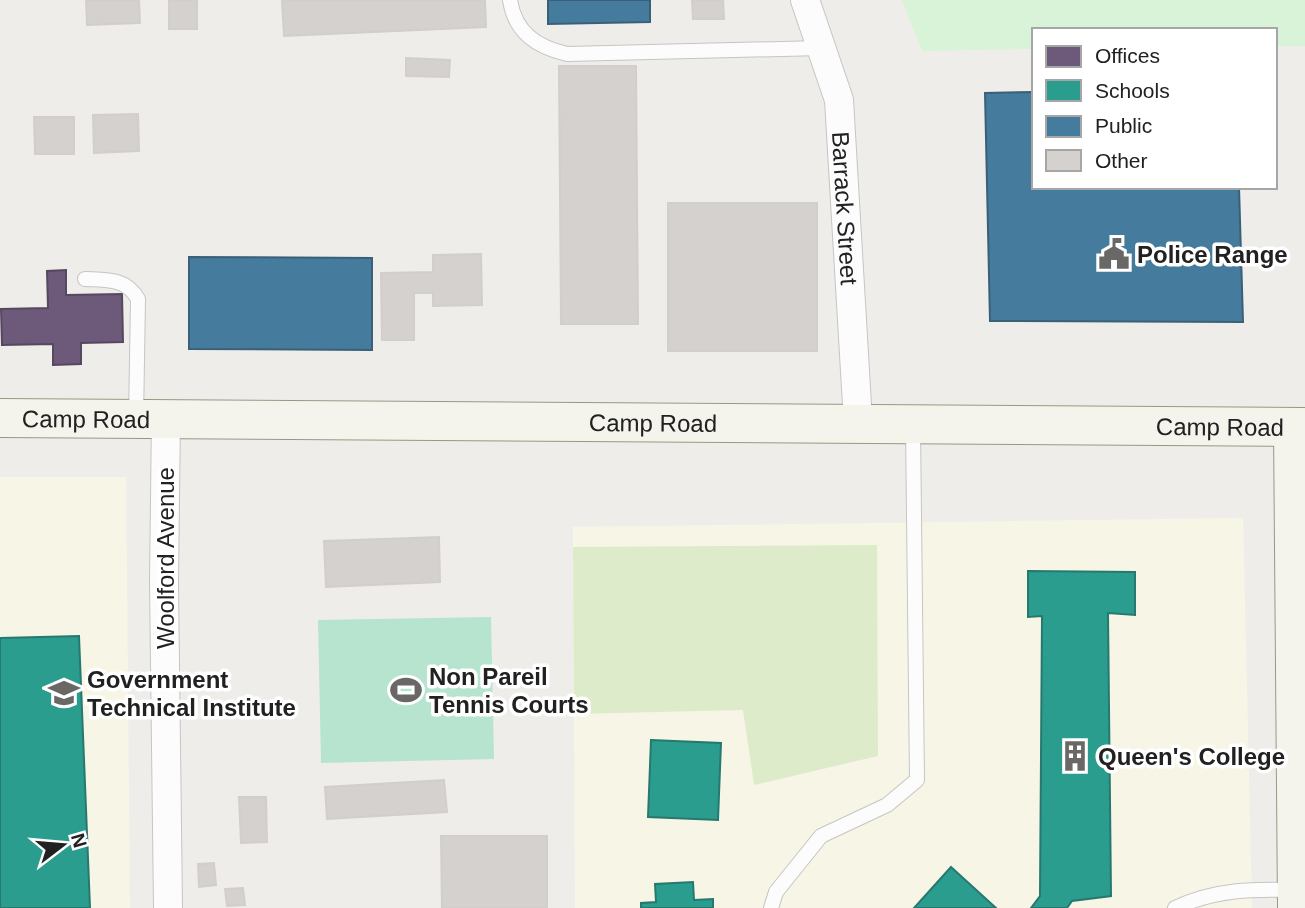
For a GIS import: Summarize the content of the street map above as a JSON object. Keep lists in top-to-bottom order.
{
  "streets": {
    "main road": ["Camp Road"],
    "street": ["Barrack Street", "Woolford Avenue"]
  },
  "crossings": [
    ["Barrack Street", "Camp Road"],
    ["Camp Road", "Woolford Avenue"]
  ],
  "places": {
    "public building": ["Police Range"],
    "sports": ["Non Pareil Tennis Courts"],
    "school or university": ["Government Technical Institute"],
    "building": ["Queen's College"]
  },
  "legend": [
    "Offices",
    "Schools",
    "Public",
    "Other"
  ],
  "north": "right"
}
